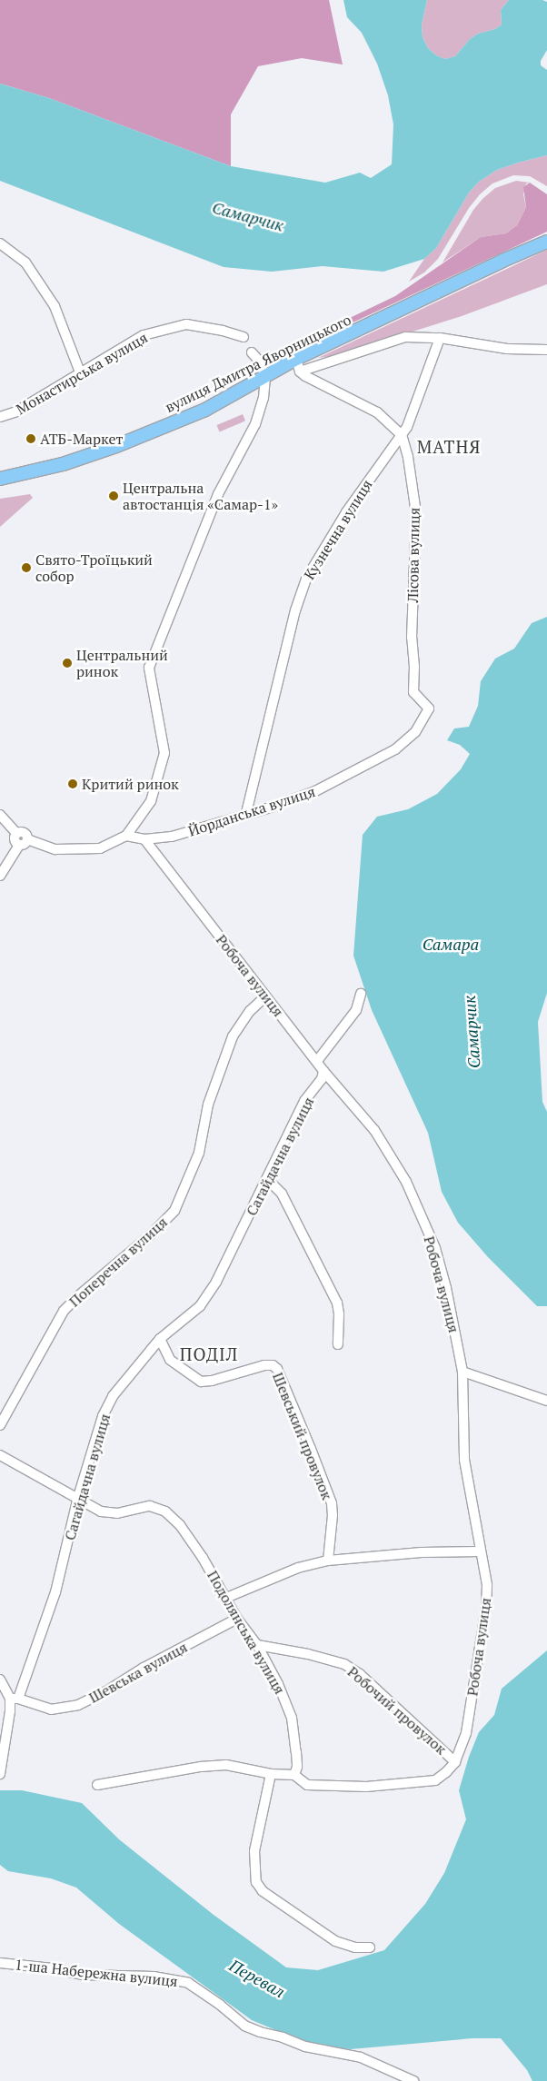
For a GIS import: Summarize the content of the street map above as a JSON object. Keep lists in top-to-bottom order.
{
  "streets": {
    "highway": ["вулиця Дмитра Яворницького"],
    "street": [
      "Монастирська вулиця",
      "Кузнечна вулиця",
      "Лісова вулиця",
      "Йорданська вулиця",
      "Робоча вулиця",
      "Сагайдачна вулиця",
      "Поперечна вулиця",
      "Шевський провулок",
      "Подолянська вулиця",
      "Шевська вулиця",
      "Робочий провулок",
      "1-ша Набережна вулиця"
    ]
  },
  "crossings": [
    ["Кузнечна вулиця", "Лісова вулиця"],
    ["Кузнечна вулиця", "Йорданська вулиця"],
    ["Лісова вулиця", "Йорданська вулиця"],
    ["Йорданська вулиця", "Робоча вулиця"],
    ["Робоча вулиця", "Сагайдачна вулиця"],
    ["Робоча вулиця", "Поперечна вулиця"],
    ["Робоча вулиця", "Робочий провулок"],
    ["Сагайдачна вулиця", "Шевський провулок"],
    ["Сагайдачна вулиця", "Подолянська вулиця"],
    ["Сагайдачна вулиця", "Шевська вулиця"],
    ["Подолянська вулиця", "Шевська вулиця"],
    ["Подолянська вулиця", "Робочий провулок"]
  ],
  "districts": ["МАТНЯ", "ПОДІЛ"],
  "water": ["Самарчик", "Самара", "Перевал"],
  "places": [
    "АТБ-Маркет",
    "Центральна автостанція «Самар-1»",
    "Свято-Троїцький собор",
    "Центральний ринок",
    "Критий ринок"
  ]
}
